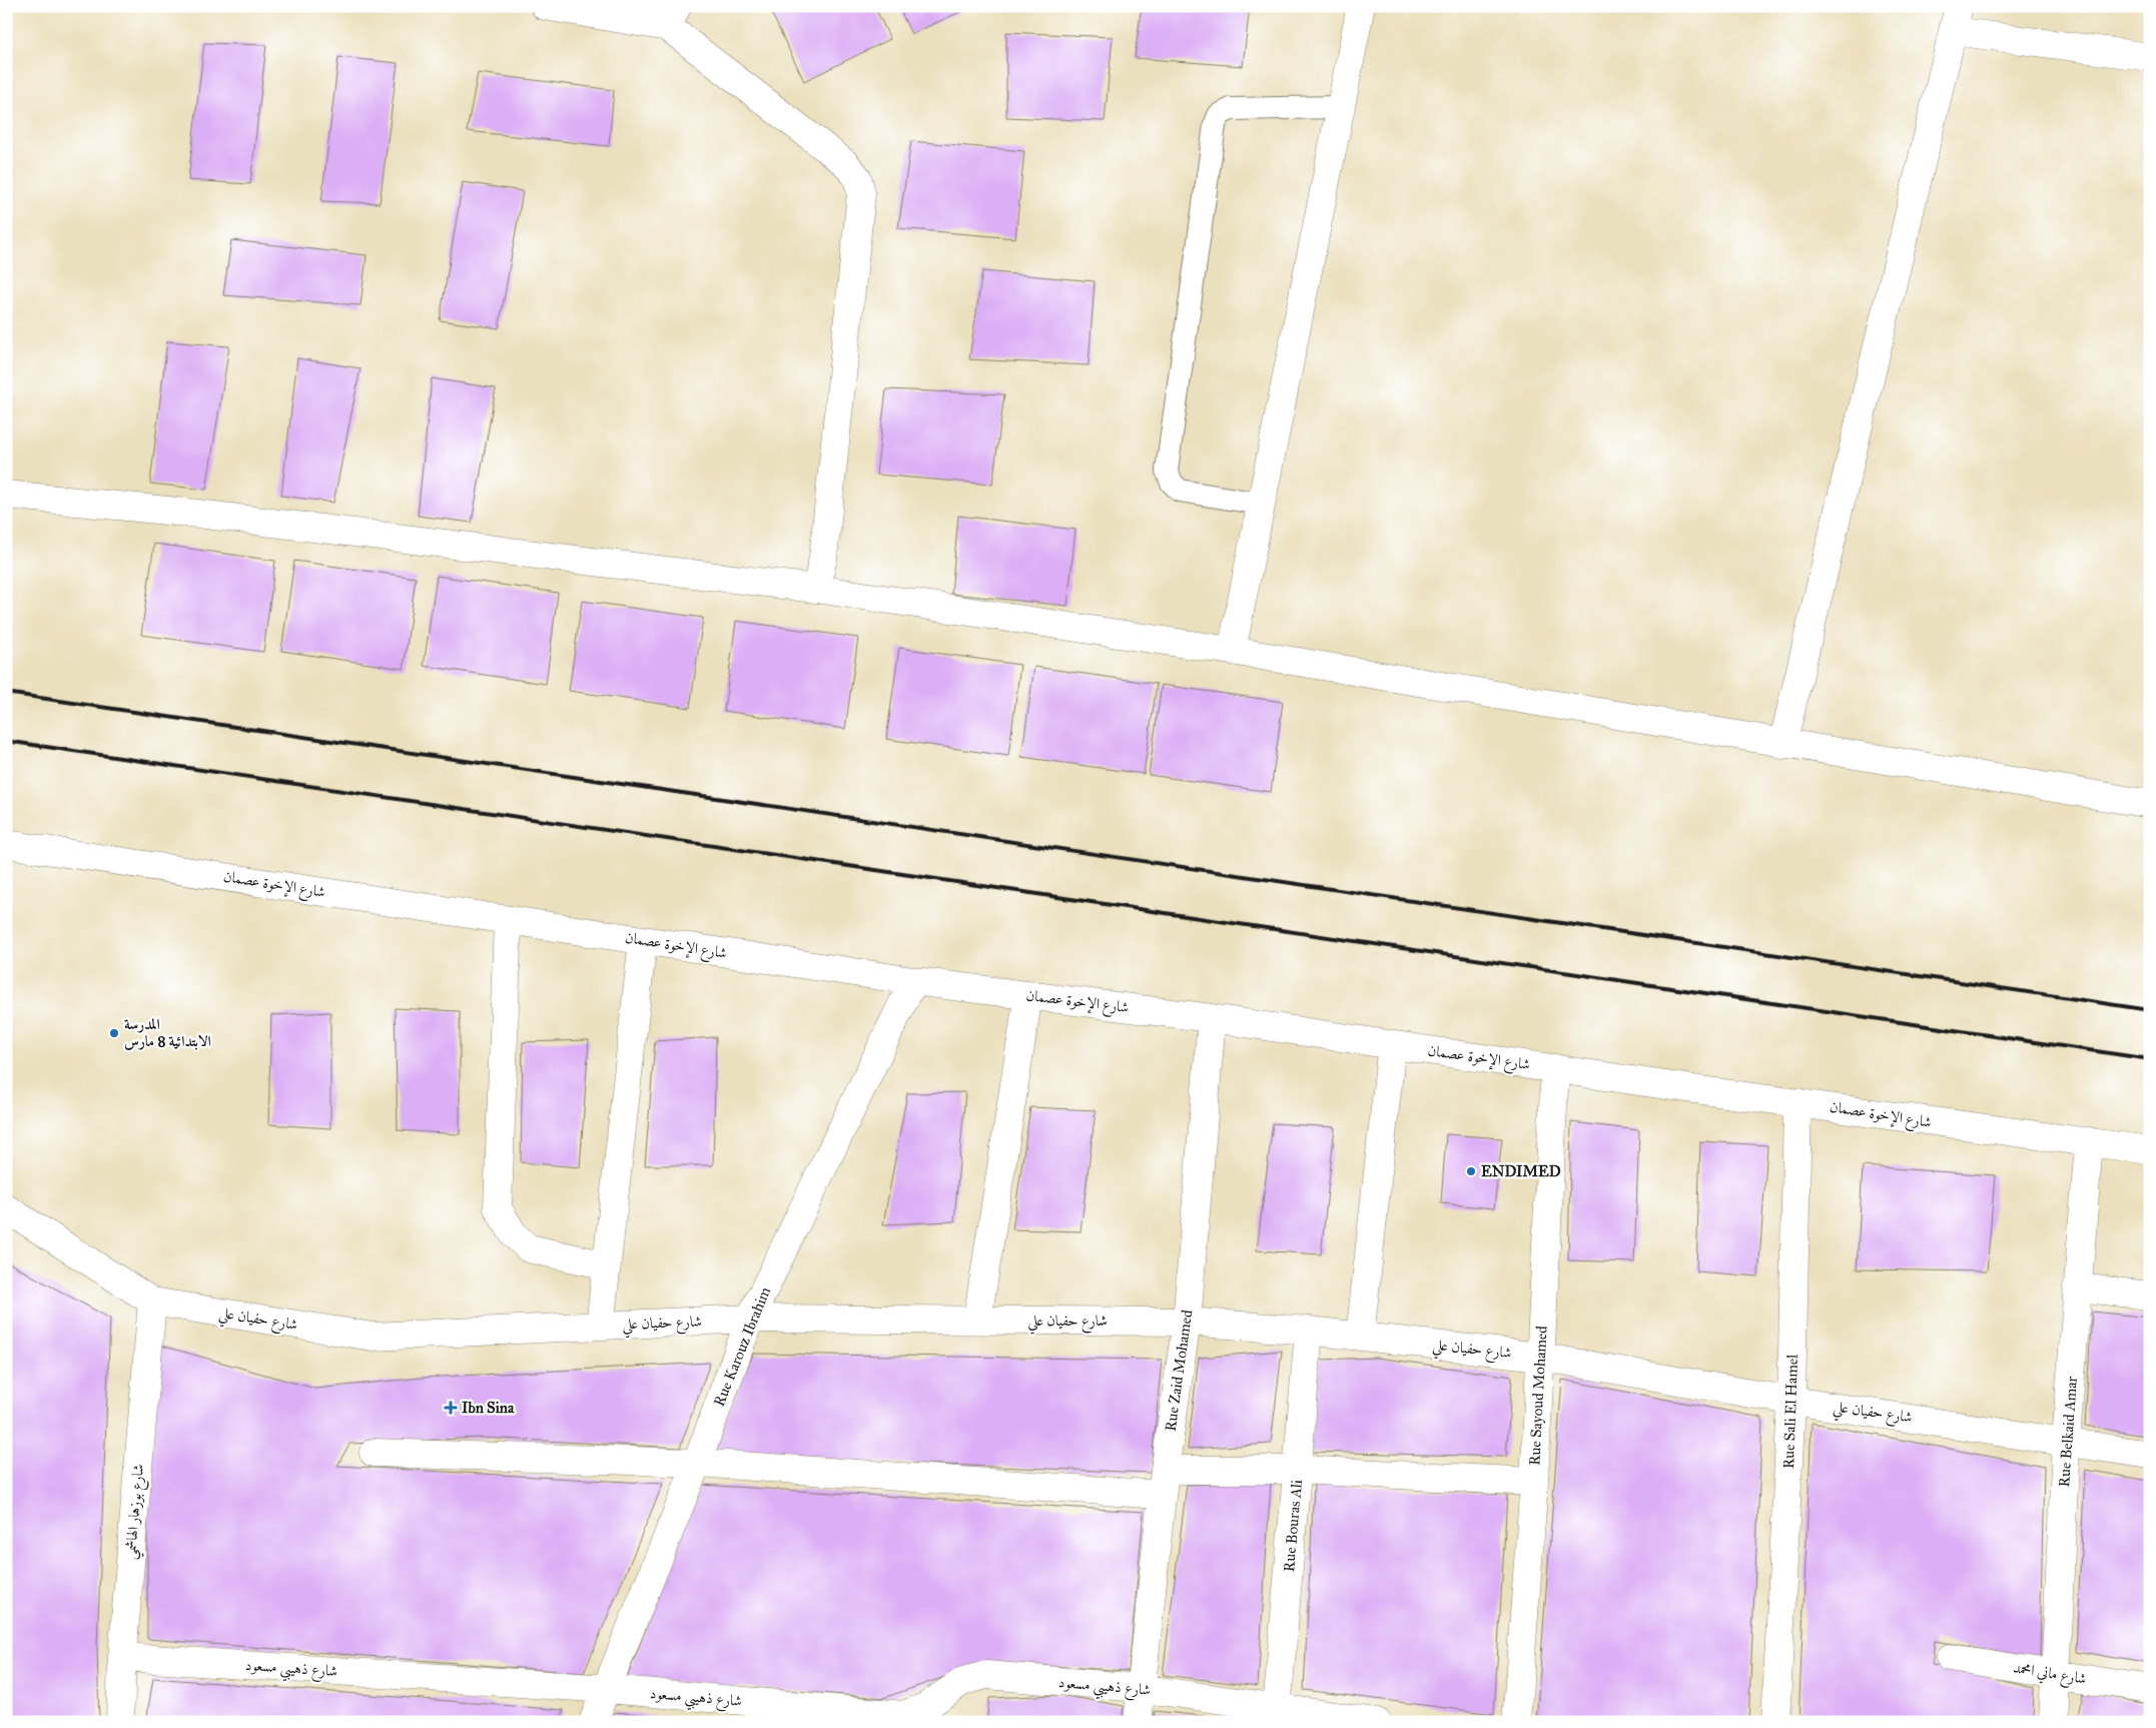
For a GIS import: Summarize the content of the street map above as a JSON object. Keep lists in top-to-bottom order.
{
  "streets": {
    "street": [
      "شارع الإخوة عصمان",
      "شارع حفيان علي",
      "Rue Karouz Ibrahim",
      "Rue Zaid Mohamed",
      "Rue Sayoud Mohamed",
      "Rue Sali El Hamel",
      "Rue Belkaid Amar",
      "شارع بوزهار الهاشمي",
      "Rue Bouras Ali",
      "شارع ذهيبي مسعود",
      "شارع ماني امحمد"
    ]
  },
  "crossings": [
    ["شارع الإخوة عصمان", "Rue Karouz Ibrahim"],
    ["شارع الإخوة عصمان", "Rue Zaid Mohamed"],
    ["شارع الإخوة عصمان", "Rue Sayoud Mohamed"],
    ["شارع الإخوة عصمان", "Rue Sali El Hamel"],
    ["شارع الإخوة عصمان", "Rue Belkaid Amar"],
    ["شارع حفيان علي", "Rue Karouz Ibrahim"],
    ["شارع حفيان علي", "Rue Zaid Mohamed"],
    ["شارع حفيان علي", "Rue Sayoud Mohamed"],
    ["شارع حفيان علي", "Rue Sali El Hamel"],
    ["شارع حفيان علي", "Rue Belkaid Amar"],
    ["شارع حفيان علي", "شارع بوزهار الهاشمي"],
    ["شارع حفيان علي", "Rue Bouras Ali"],
    ["Rue Karouz Ibrahim", "شارع ذهيبي مسعود"],
    ["Rue Zaid Mohamed", "شارع ذهيبي مسعود"],
    ["Rue Belkaid Amar", "شارع ماني امحمد"],
    ["شارع بوزهار الهاشمي", "شارع ذهيبي مسعود"],
    ["Rue Bouras Ali", "شارع ذهيبي مسعود"]
  ],
  "places": {
    "other": ["المدرسة الابتدائية 8 مارس", "ENDIMED"],
    "health": ["Ibn Sina"]
  }
}
